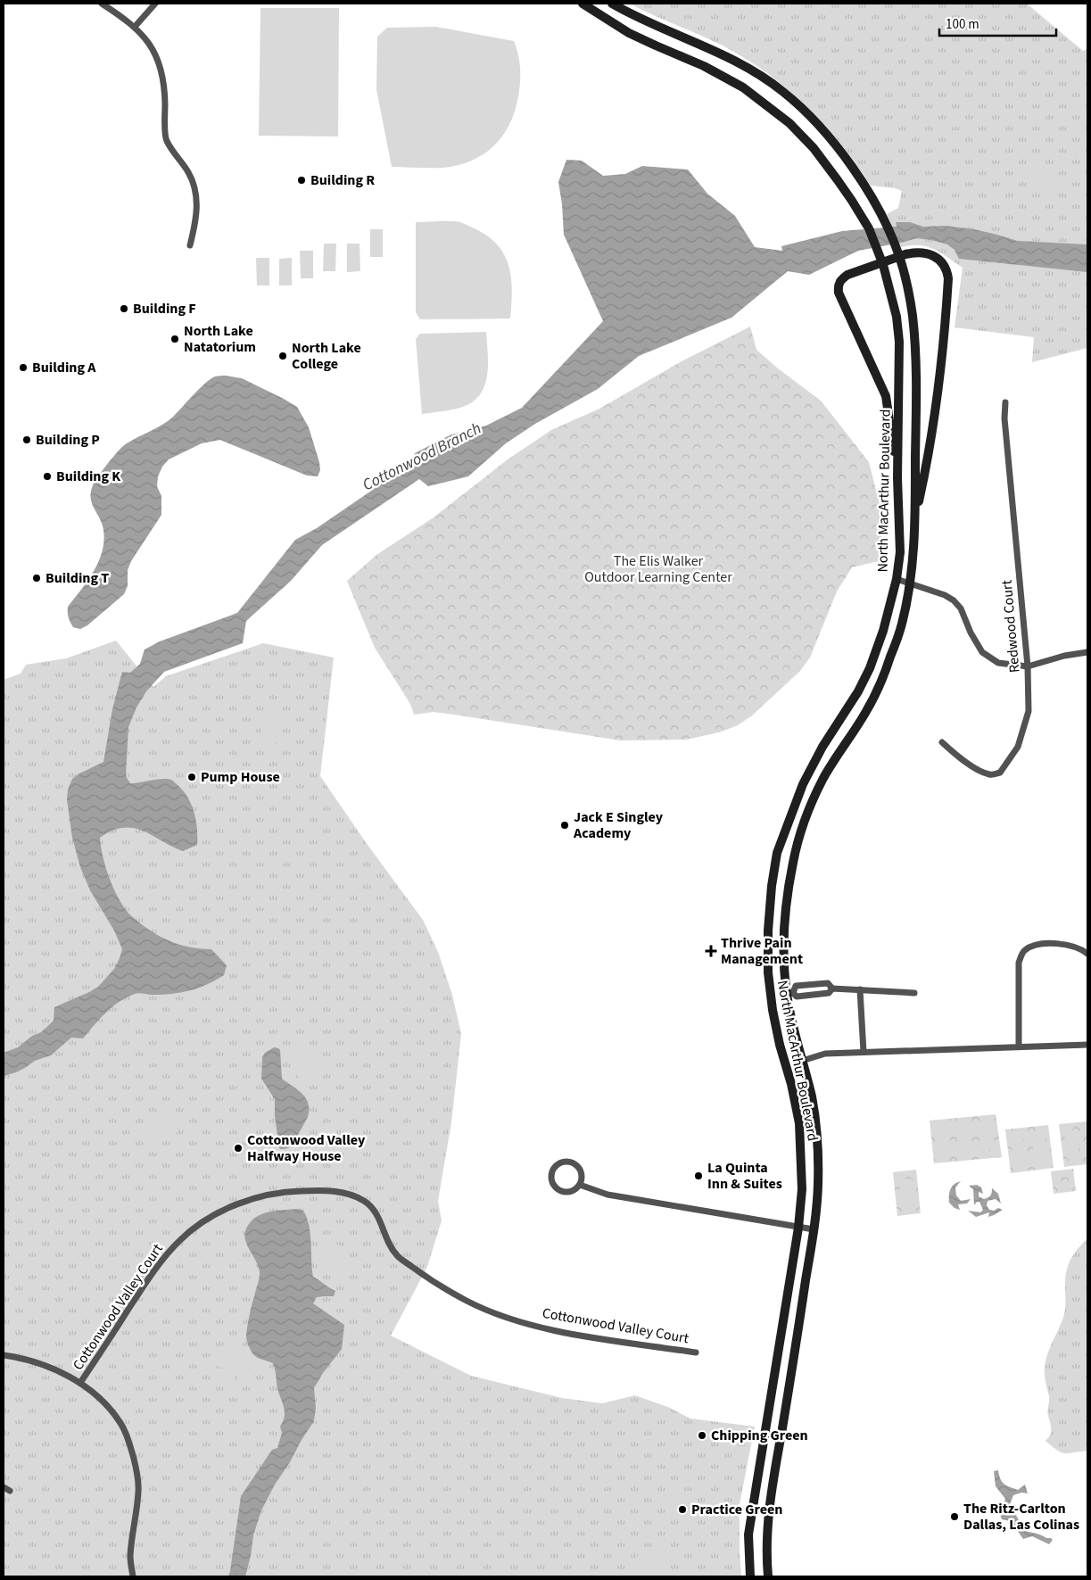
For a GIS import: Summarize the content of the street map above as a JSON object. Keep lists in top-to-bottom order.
{
  "streets": {
    "main road": ["North MacArthur Boulevard"],
    "street": ["Redwood Court", "Cottonwood Valley Court"]
  },
  "water": ["Cottonwood Branch"],
  "parks": ["The Elis Walker Outdoor Learning Center"],
  "places": {
    "other": [
      "Building R",
      "Building F",
      "North Lake Natatorium",
      "North Lake College",
      "Building A",
      "Building P",
      "Building K",
      "Building T",
      "Pump House",
      "Jack E Singley Academy",
      "Cottonwood Valley Halfway House",
      "La Quinta Inn & Suites",
      "Chipping Green",
      "Practice Green",
      "The Ritz-Carlton Dallas, Las Colinas"
    ],
    "health": ["Thrive Pain Management"]
  },
  "scale_bar": "100 m"
}
